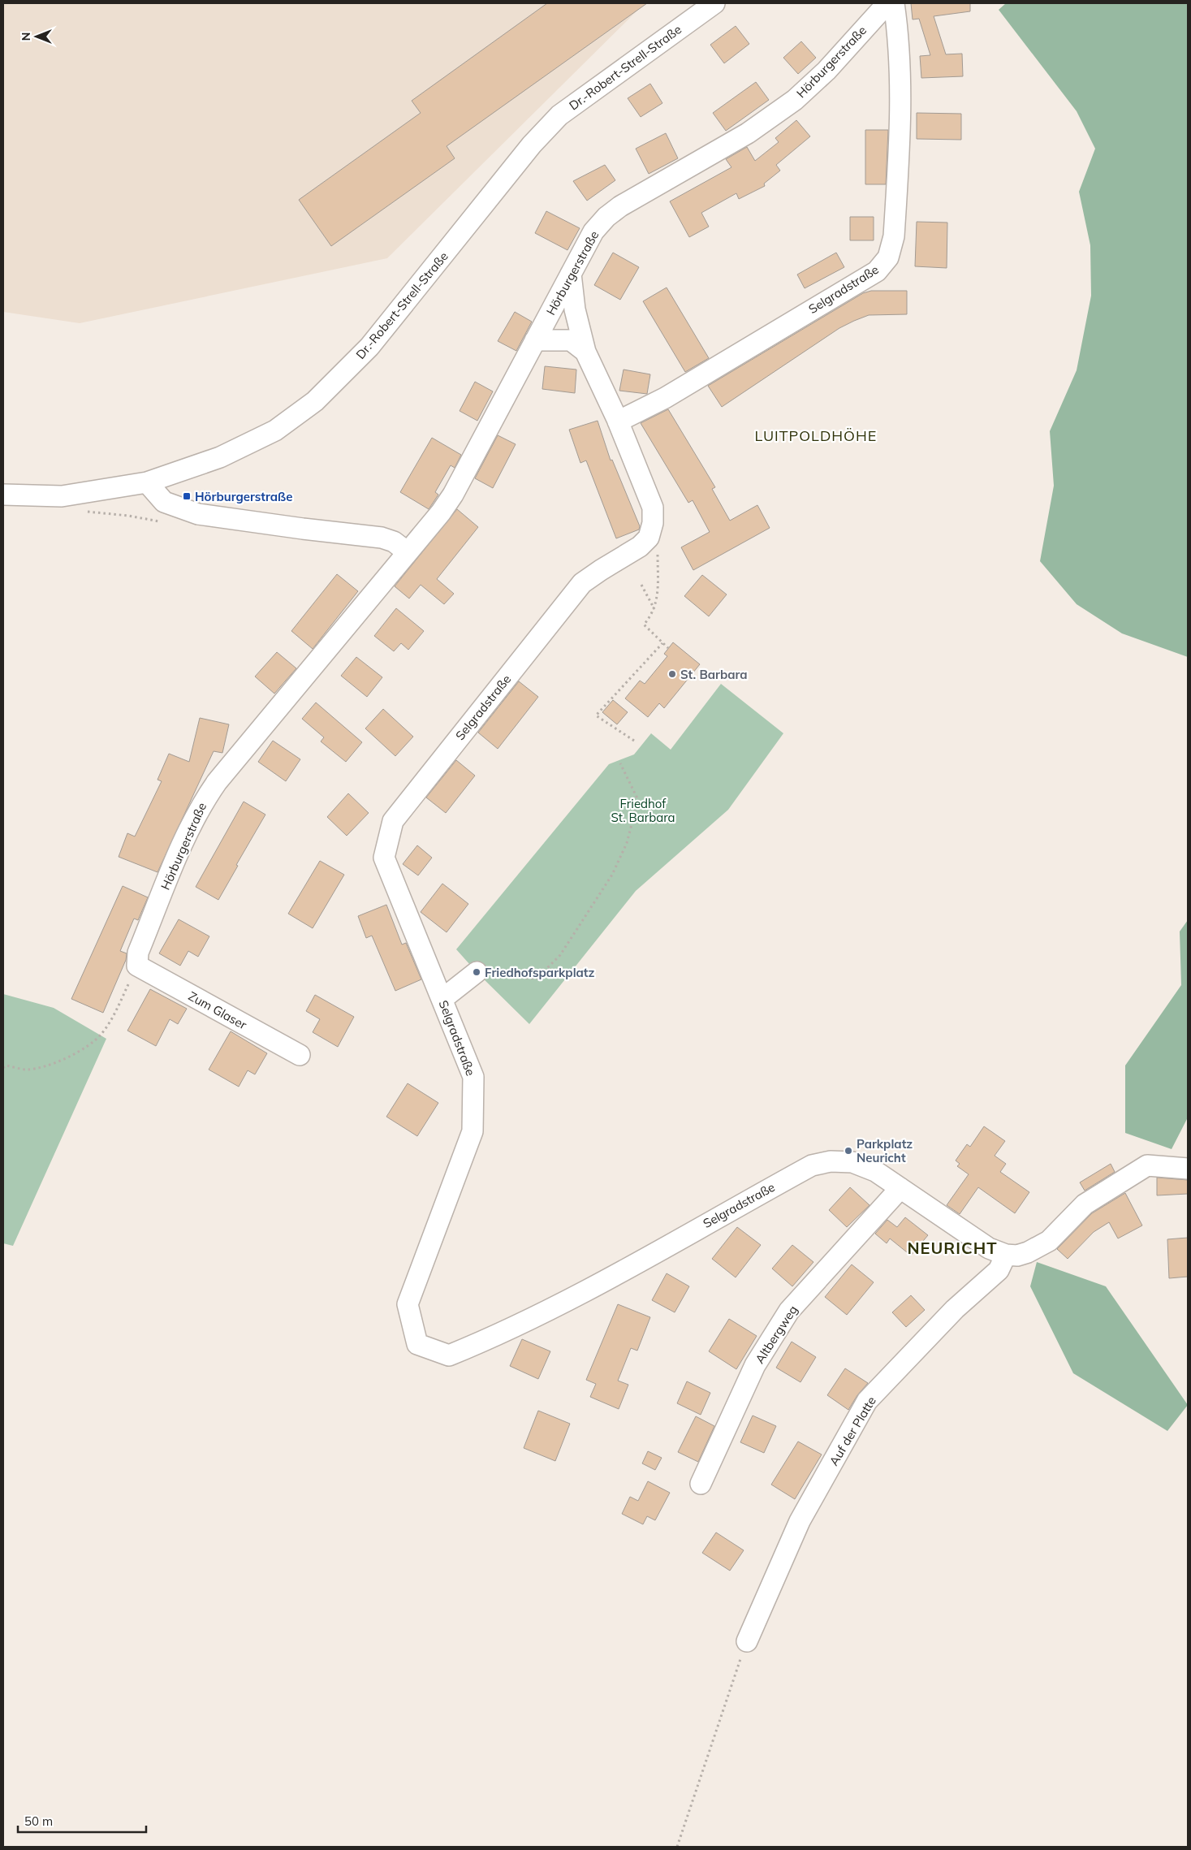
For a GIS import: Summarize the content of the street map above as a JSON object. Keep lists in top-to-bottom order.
{
  "streets": {
    "street": [
      "Hörburgerstraße",
      "Dr.-Robert-Strell-Straße",
      "Selgradstraße",
      "Zum Glaser",
      "Altbergweg",
      "Auf der Platte"
    ]
  },
  "crossings": [
    ["Hörburgerstraße", "Selgradstraße"],
    ["Hörburgerstraße", "Zum Glaser"],
    ["Selgradstraße", "Altbergweg"]
  ],
  "districts": ["LUITPOLDHÖHE", "NEURICHT"],
  "parks": ["Friedhof St. Barbara"],
  "places": {
    "transit": ["Hörburgerstraße"],
    "other": ["St. Barbara", "Friedhofsparkplatz", "Parkplatz Neuricht"]
  },
  "scale_bar": "50 m",
  "north": "left"
}
